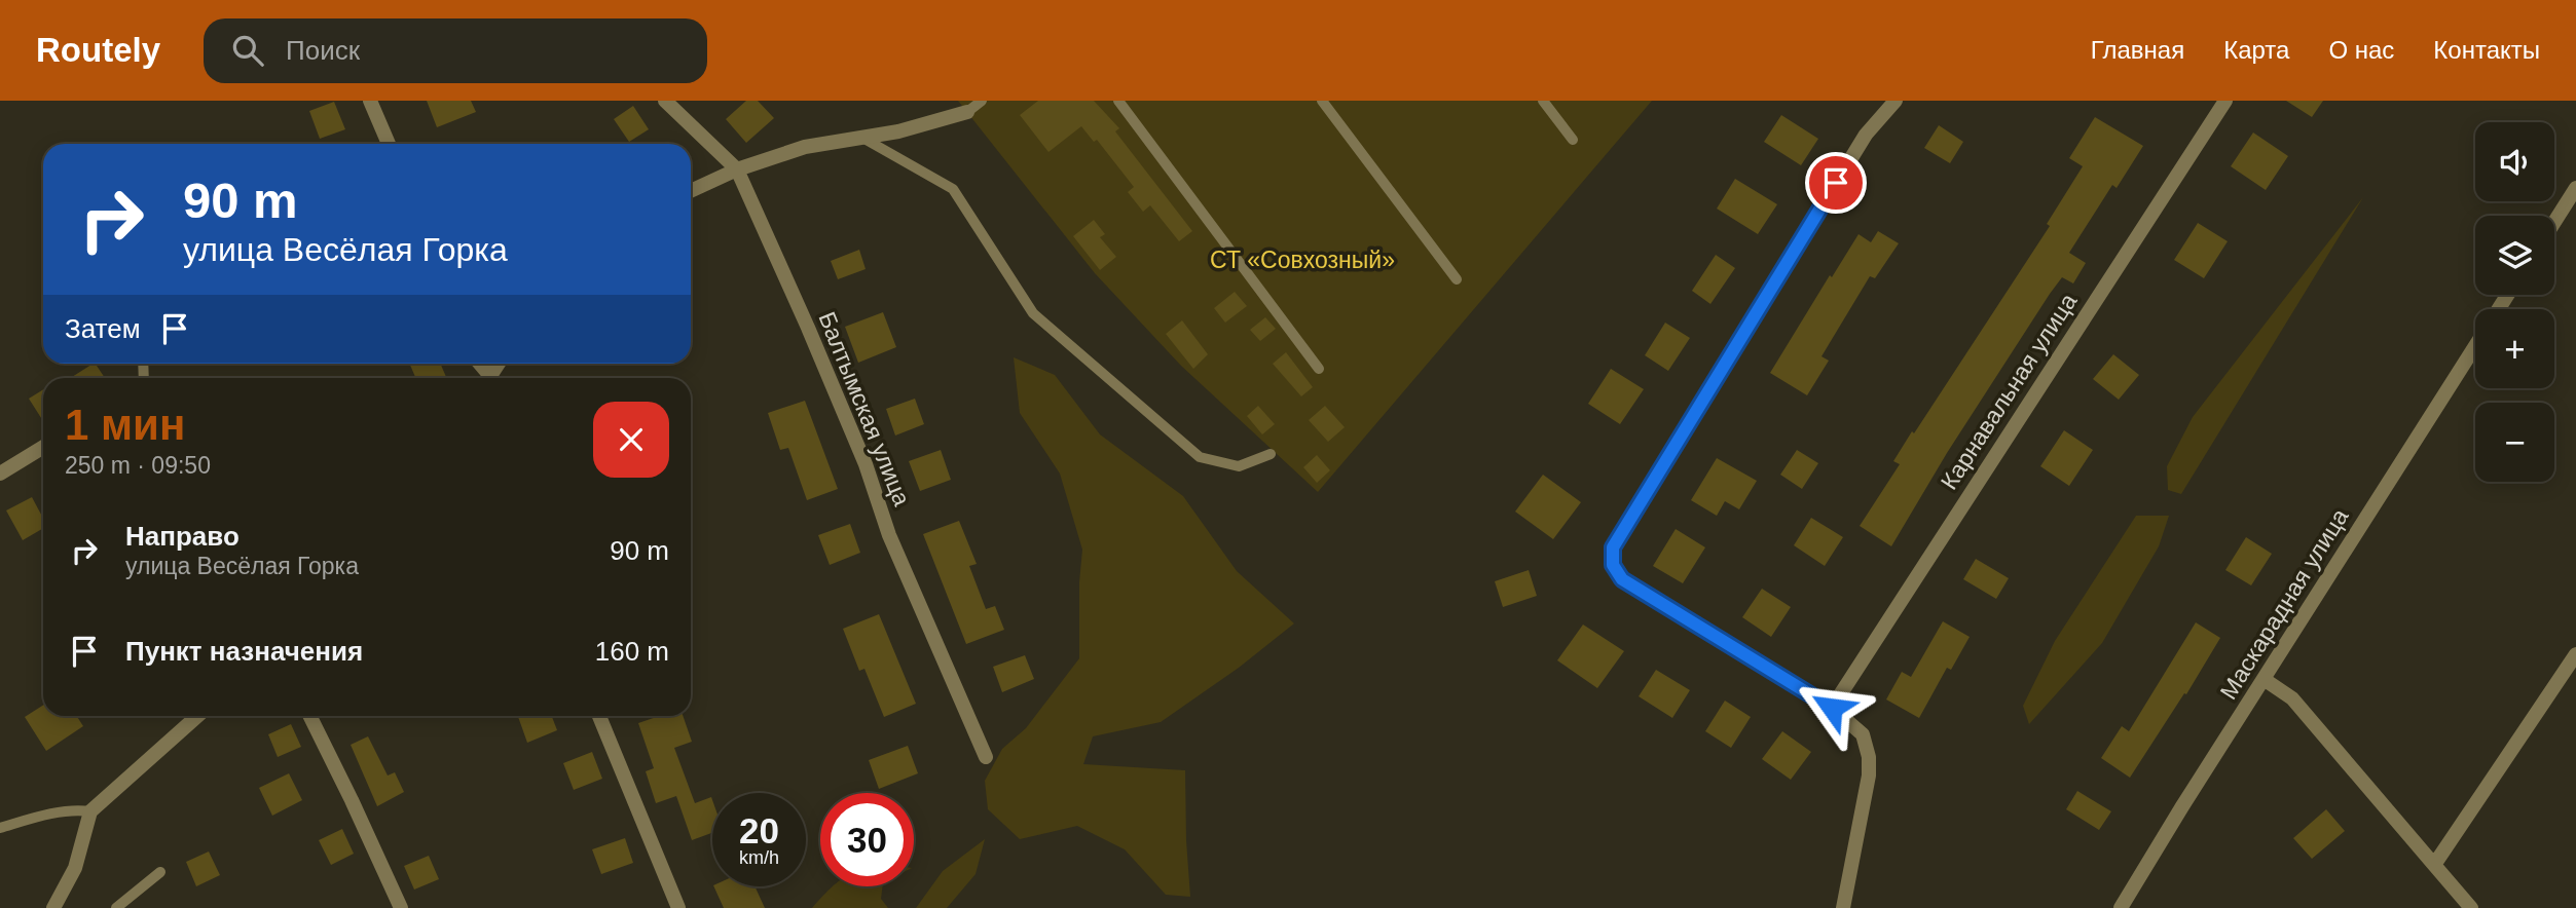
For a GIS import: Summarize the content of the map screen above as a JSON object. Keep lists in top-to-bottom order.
{
  "streets": {
    "street": ["Карнавальная улица", "Балтымская улица", "Маскарадная улица"]
  },
  "parks": ["СТ «Совхозный»"],
  "page": {
    "header": "Routely",
    "search": "Поиск",
    "nav": [
      "Главная",
      "Карта",
      "О нас",
      "Контакты"
    ],
    "map_buttons": ["+", "−"],
    "turn": ["90 m", "улица Весёлая Горка"],
    "then": "Затем",
    "heading": ["1 мин", "250 m · 09:50"],
    "list": [
      {
        "name": "Направо",
        "note": "улица Весёлая Горка",
        "value": "90 m"
      },
      {
        "name": "Пункт назначения",
        "value": "160 m"
      }
    ],
    "speed": "20 km/h",
    "limit": "30"
  }
}
